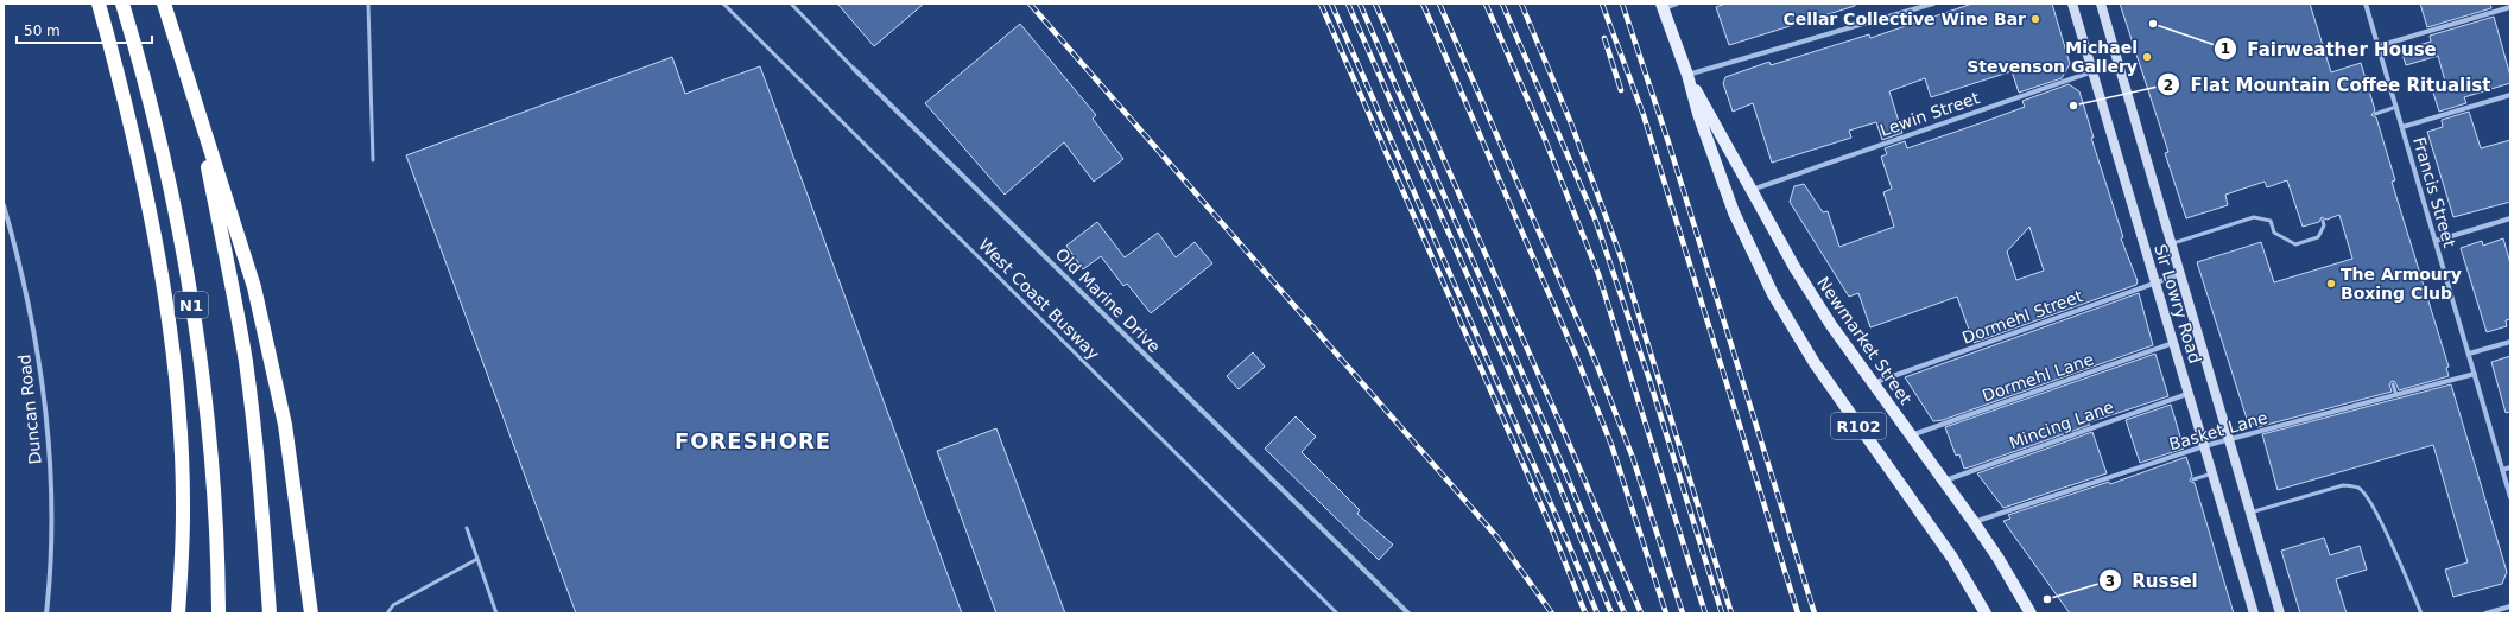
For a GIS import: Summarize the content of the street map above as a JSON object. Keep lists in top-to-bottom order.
{
  "streets": {
    "highway": ["N1"],
    "main road": ["Sir Lowry Road", "Newmarket Street", "R102"],
    "street": [
      "Lewin Street",
      "Francis Street",
      "Old Marine Drive",
      "Dormehl Street",
      "Dormehl Lane",
      "Duncan Road",
      "Mincing Lane",
      "Basket Lane"
    ],
    "lane": ["West Coast Busway"]
  },
  "crossings": [
    ["Lewin Street", "Sir Lowry Road"],
    ["Lewin Street", "Newmarket Street"],
    ["Francis Street", "Basket Lane"],
    ["Sir Lowry Road", "Dormehl Street"],
    ["Sir Lowry Road", "Dormehl Lane"],
    ["Sir Lowry Road", "Mincing Lane"],
    ["Sir Lowry Road", "Basket Lane"],
    ["Dormehl Street", "Newmarket Street"],
    ["Newmarket Street", "Dormehl Lane"],
    ["Newmarket Street", "Mincing Lane"],
    ["Newmarket Street", "Basket Lane"]
  ],
  "districts": ["FORESHORE"],
  "places": [
    "Cellar Collective Wine Bar",
    "Fairweather House",
    "Michael Stevenson Gallery",
    "Flat Mountain Coffee Ritualist",
    "The Armoury Boxing Club",
    "Russel"
  ],
  "scale_bar": "50 m"
}
